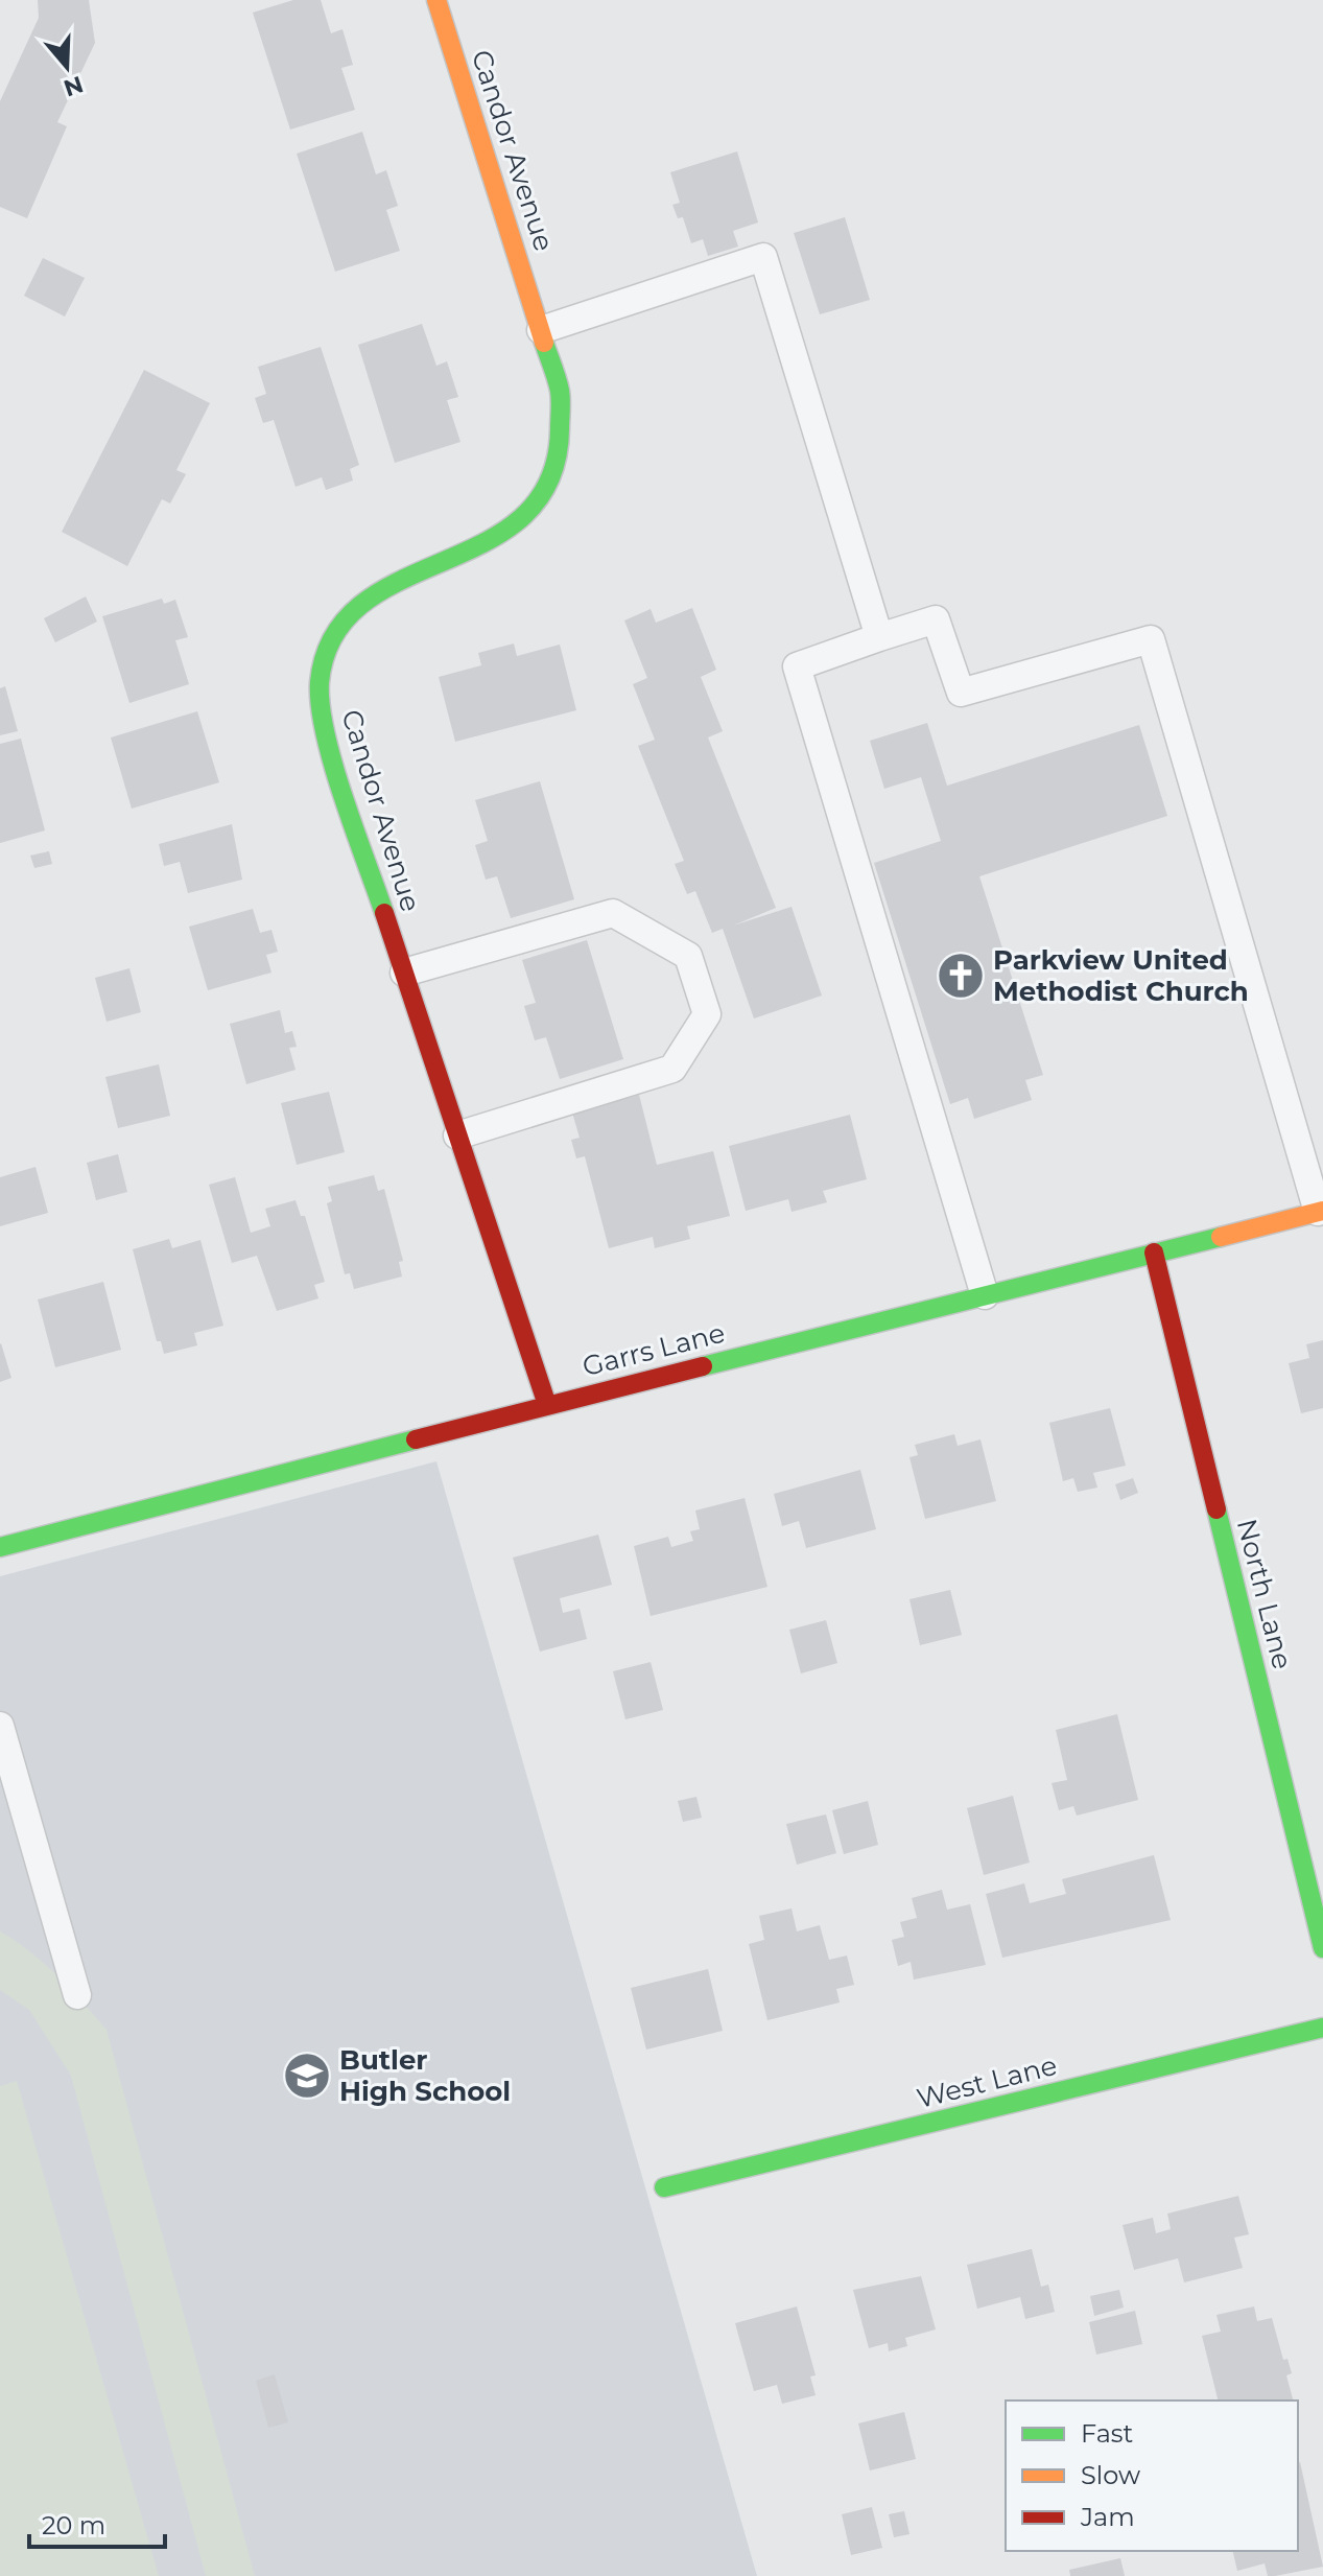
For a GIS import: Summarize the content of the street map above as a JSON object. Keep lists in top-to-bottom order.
{
  "streets": {
    "street": [
      "Candor Avenue",
      "Garrs Lane",
      "North Lane",
      "West Lane"
    ]
  },
  "crossings": [
    ["Candor Avenue", "Garrs Lane"],
    ["Garrs Lane", "North Lane"]
  ],
  "places": {
    "church": ["Parkview United Methodist Church"],
    "school or university": ["Butler High School"]
  },
  "legend": ["Fast", "Slow", "Jam"],
  "scale_bar": "20 m",
  "north": "bottom"
}
